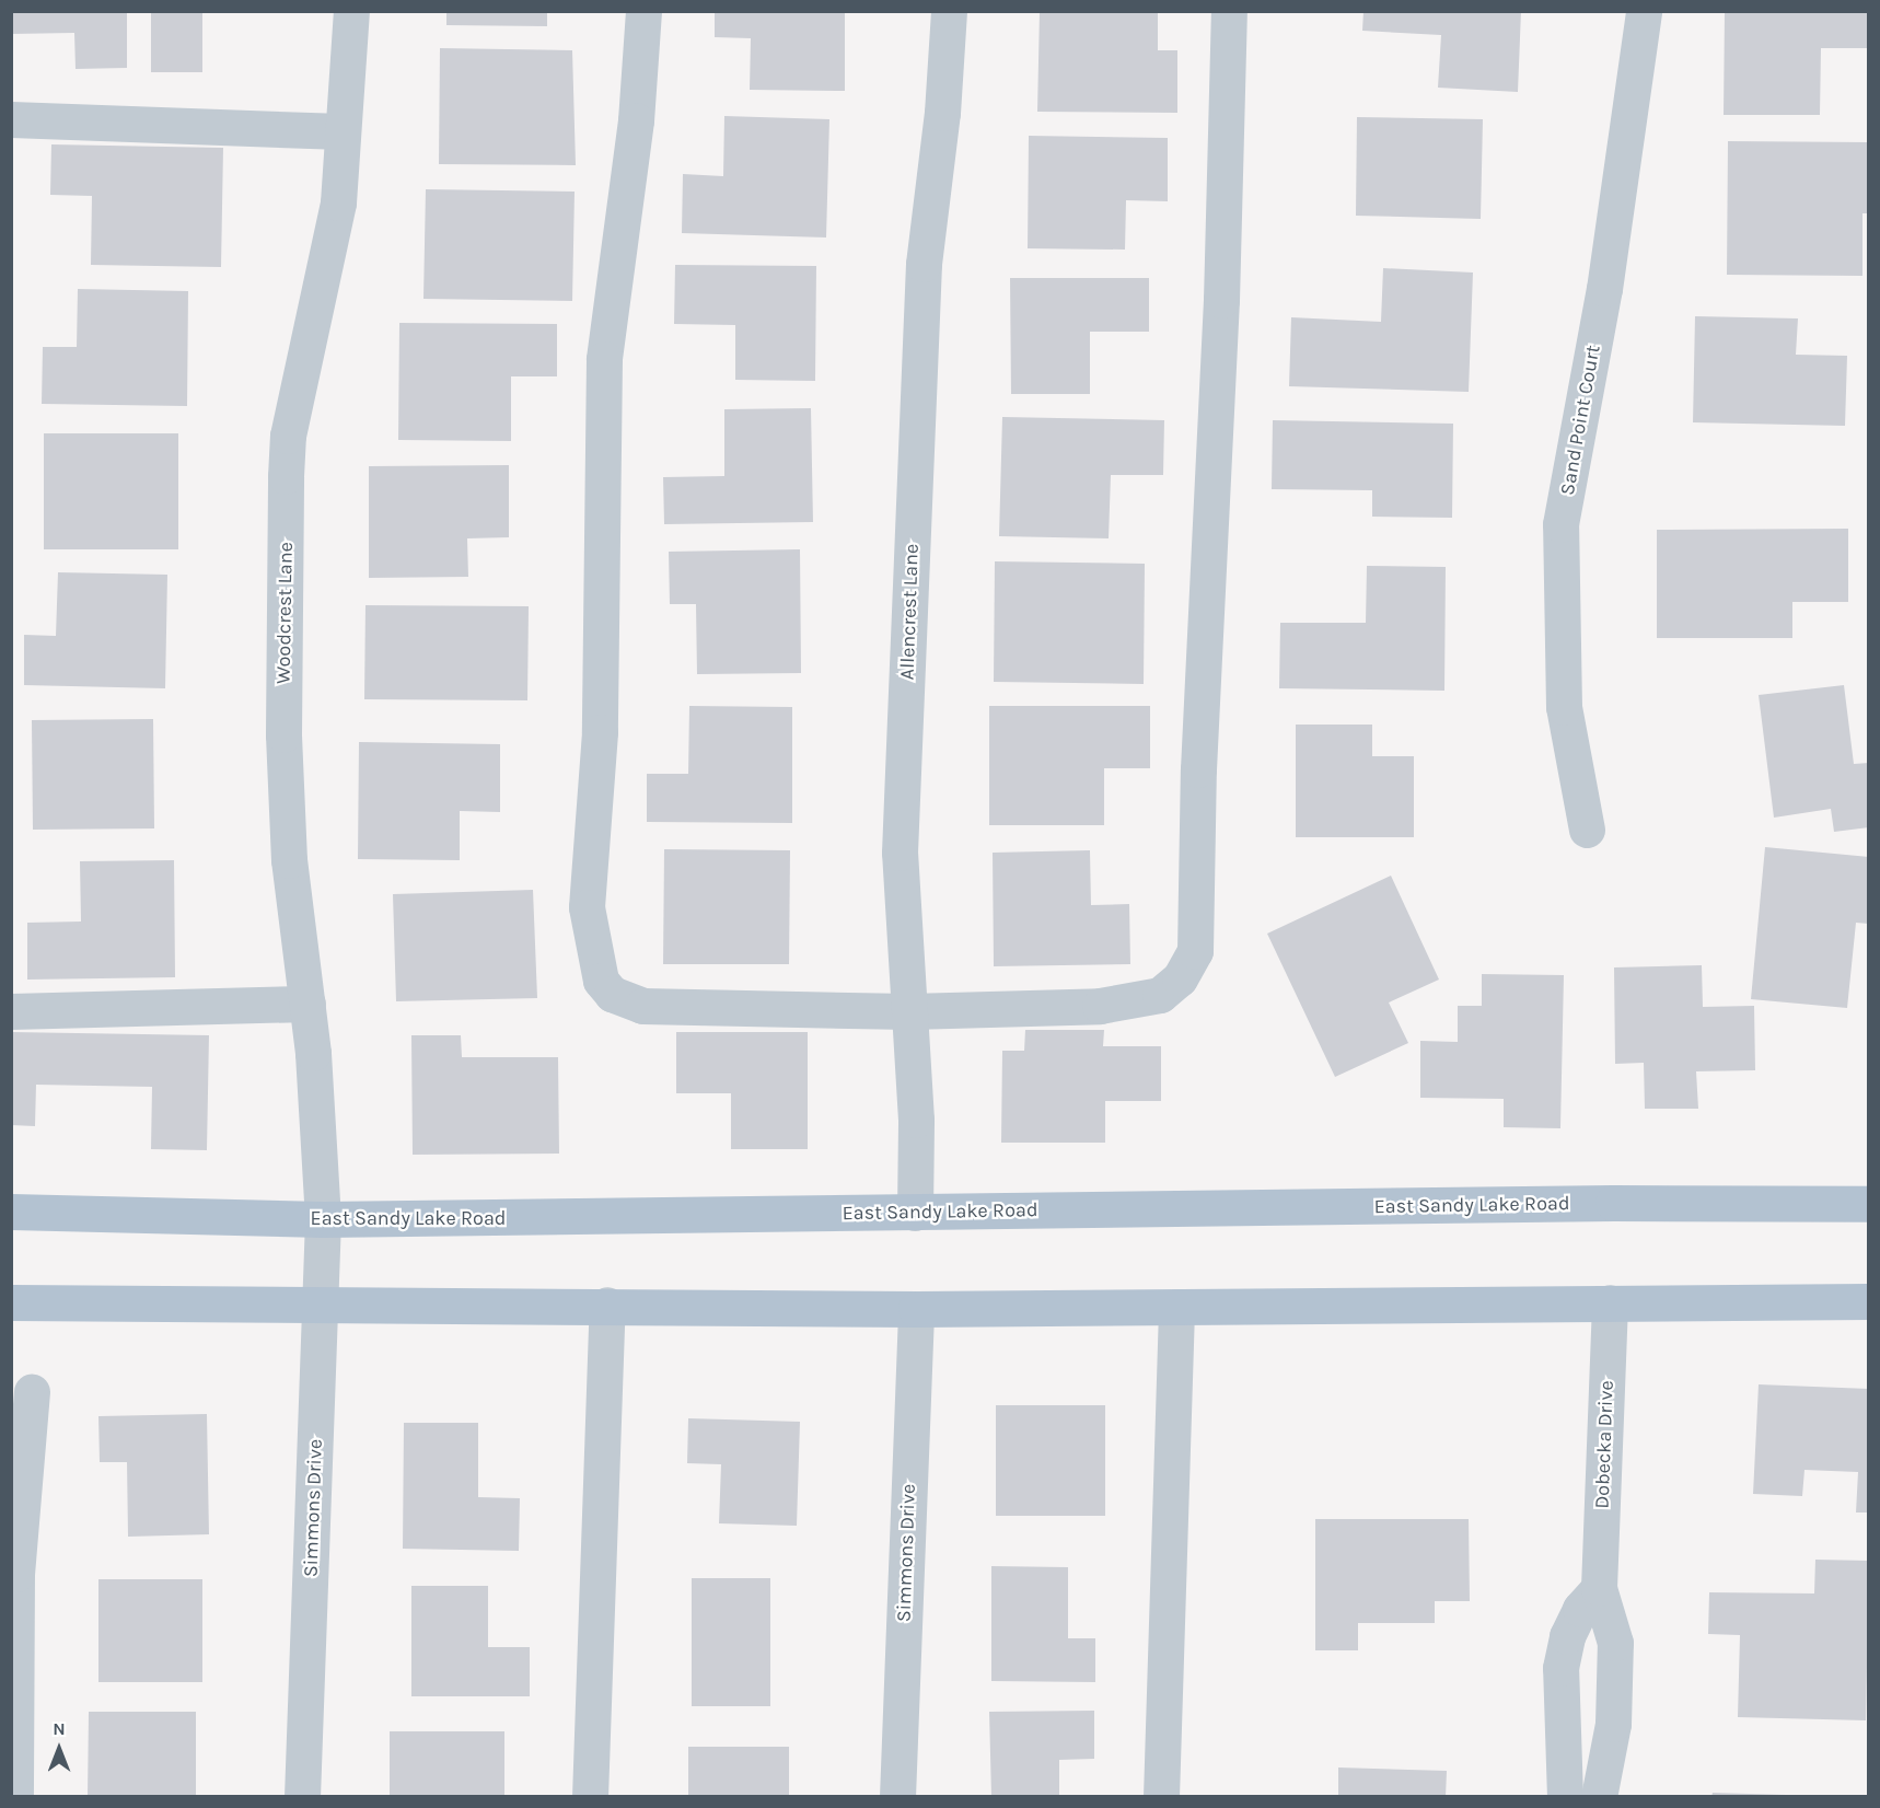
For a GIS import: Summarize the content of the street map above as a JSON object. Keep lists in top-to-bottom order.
{
  "streets": {
    "main road": ["East Sandy Lake Road"],
    "street": [
      "Sand Point Court",
      "Allencrest Lane",
      "Woodcrest Lane",
      "Dobecka Drive",
      "Simmons Drive"
    ]
  },
  "crossings": [
    ["Allencrest Lane", "East Sandy Lake Road"],
    ["Woodcrest Lane", "East Sandy Lake Road"],
    ["Woodcrest Lane", "Simmons Drive"],
    ["East Sandy Lake Road", "Simmons Drive"]
  ],
  "north": "top"
}
